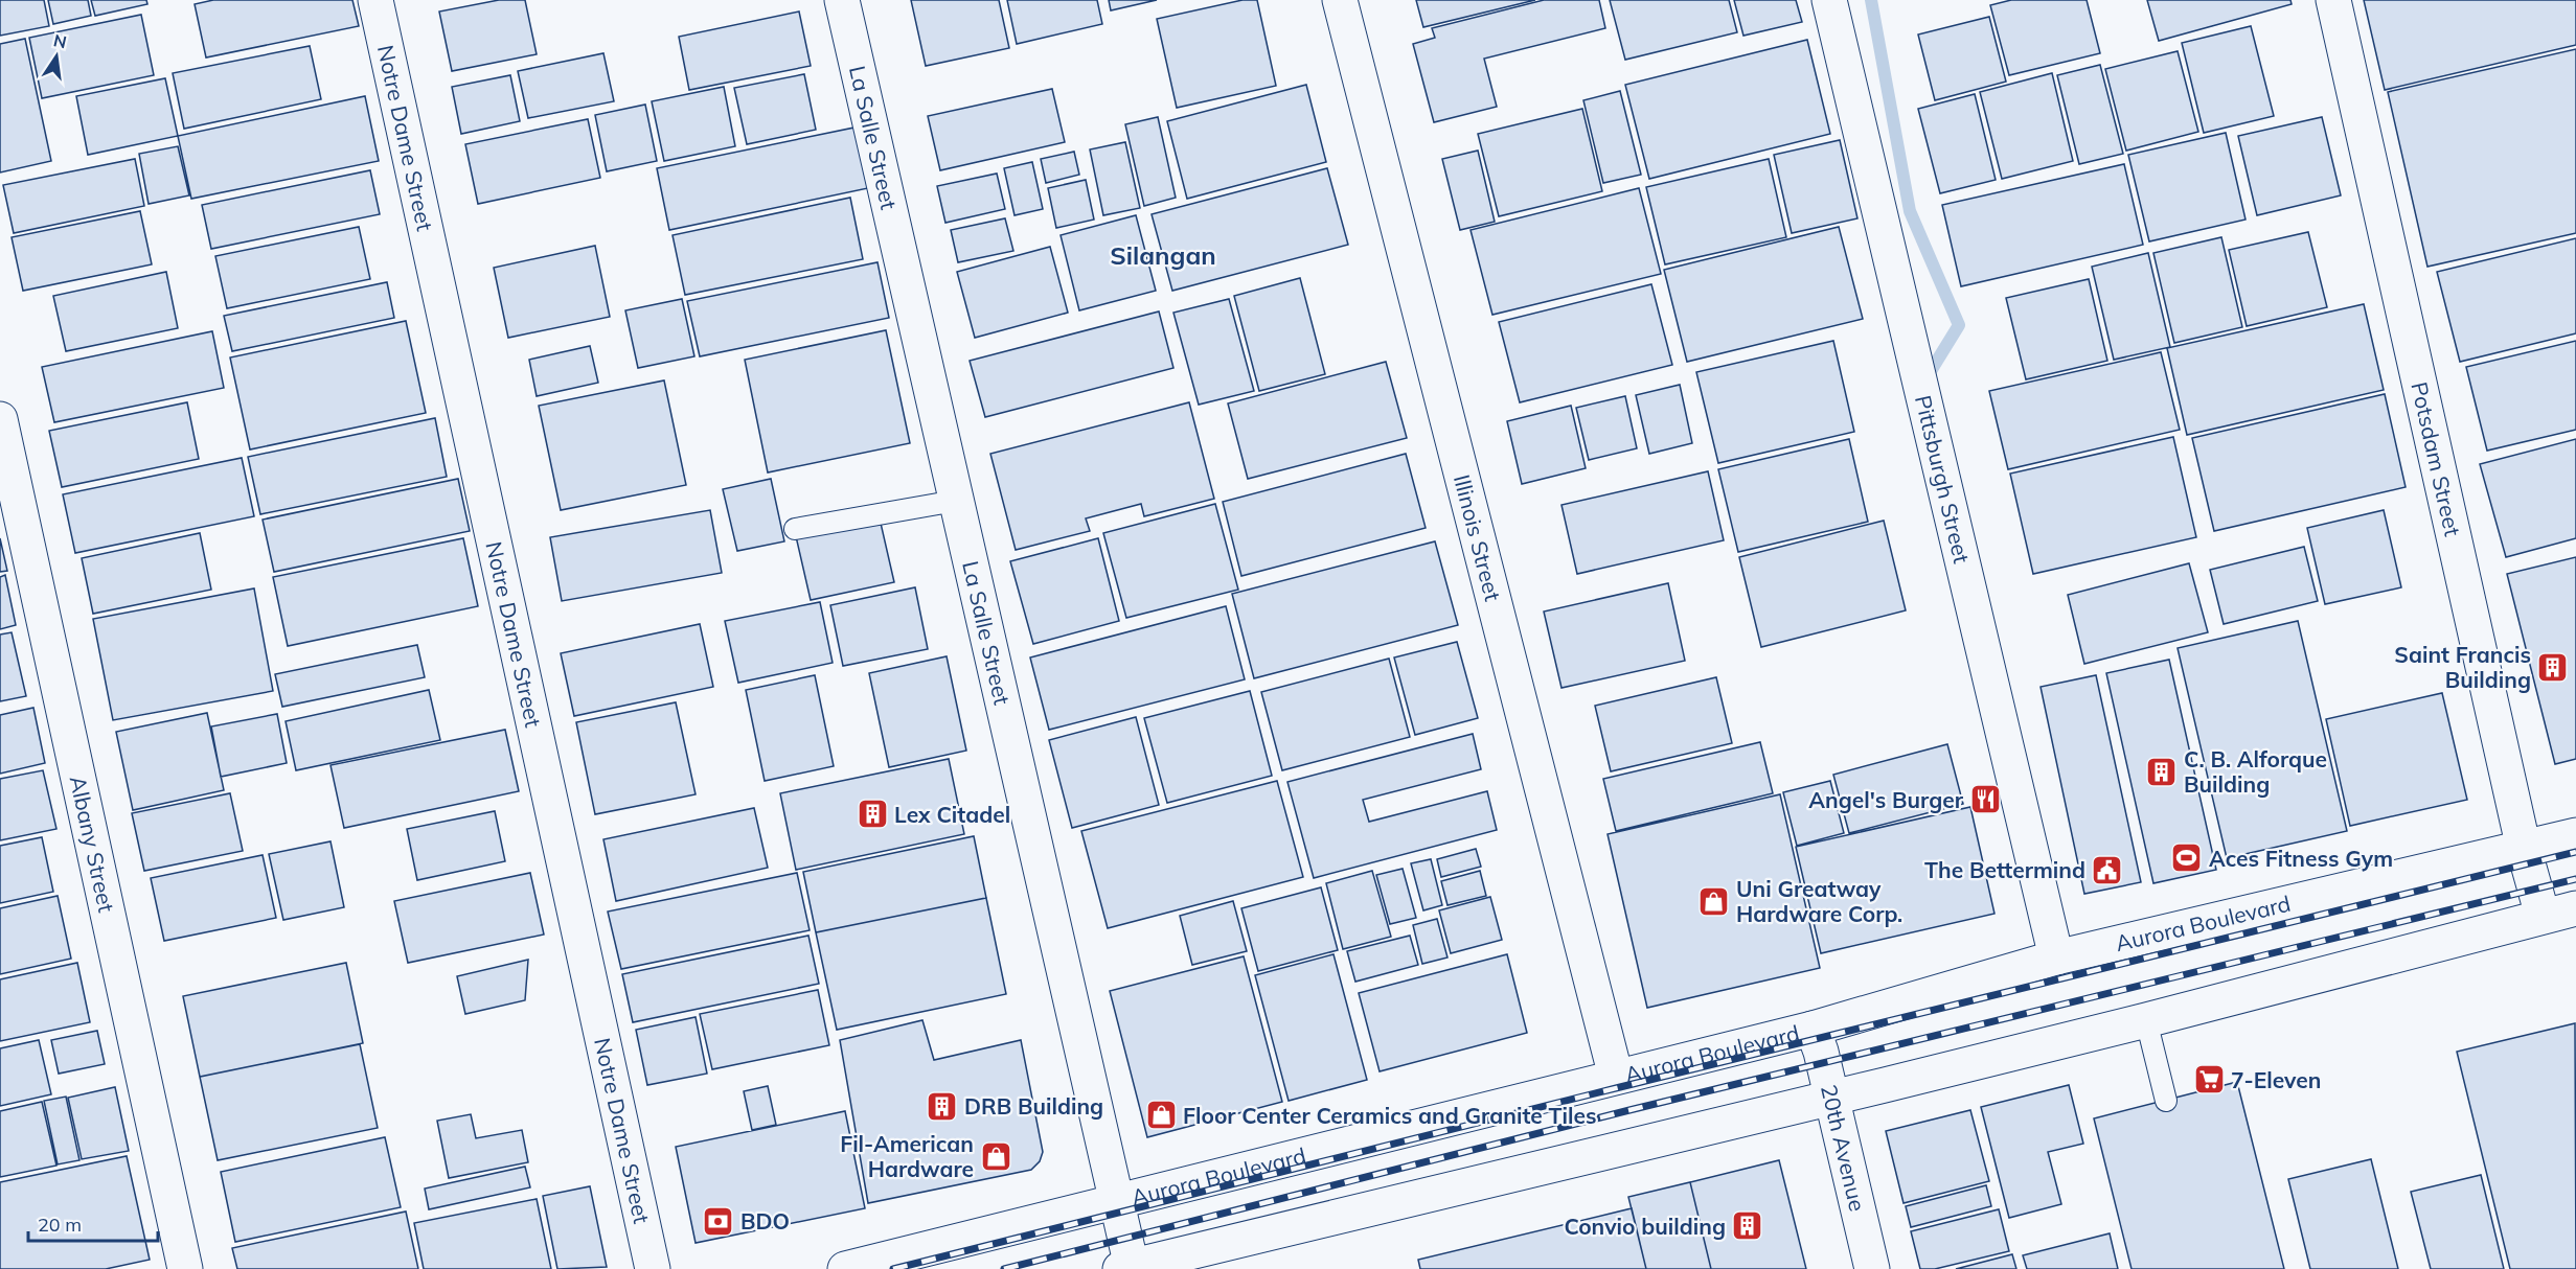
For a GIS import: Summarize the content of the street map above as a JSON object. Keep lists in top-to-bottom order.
{
  "streets": {
    "street": [
      "Notre Dame Street",
      "La Salle Street",
      "Potsdam Street",
      "Pittsburgh Street",
      "Illinois Street",
      "Albany Street",
      "Aurora Boulevard",
      "20th Avenue"
    ]
  },
  "crossings": [
    ["La Salle Street", "Aurora Boulevard"],
    ["Potsdam Street", "Aurora Boulevard"],
    ["Pittsburgh Street", "Aurora Boulevard"],
    ["Illinois Street", "Aurora Boulevard"],
    ["Aurora Boulevard", "20th Avenue"]
  ],
  "districts": ["Silangan"],
  "places": {
    "building": [
      "Saint Francis Building",
      "C. B. Alforque Building",
      "Lex Citadel",
      "DRB Building",
      "Convio building"
    ],
    "restaurant": ["Angel's Burger"],
    "sports": ["Aces Fitness Gym"],
    "public building": ["The Bettermind"],
    "shop": ["Uni Greatway Hardware Corp.", "Floor Center Ceramics and Granite Tiles", "Fil-American Hardware"],
    "supermarket": ["7-Eleven"],
    "bank": ["BDO"]
  },
  "scale_bar": "20 m",
  "north": "top"
}
